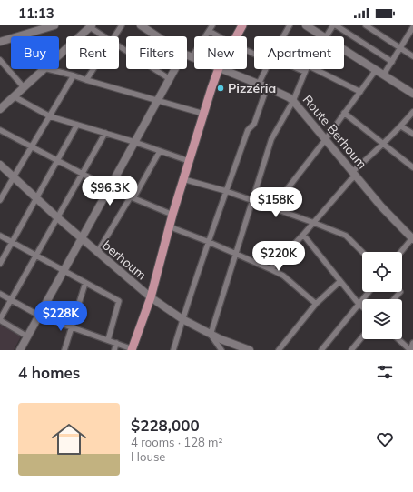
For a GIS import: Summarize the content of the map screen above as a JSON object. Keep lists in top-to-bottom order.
{
  "streets": {
    "main road": ["Route Berhoum", "berhoum"]
  },
  "places": ["Pizzéria"],
  "page": {
    "status": "11:13",
    "chip": [
      "Buy",
      "Rent",
      "Filters",
      "New",
      "Apartment"
    ],
    "price": [
      "$96.3K",
      "$158K",
      "$220K",
      "$228K"
    ],
    "heading": "4 homes",
    "list": [
      {
        "name": "$228,000",
        "note": "4 rooms · 128 m² · House"
      }
    ]
  }
}
